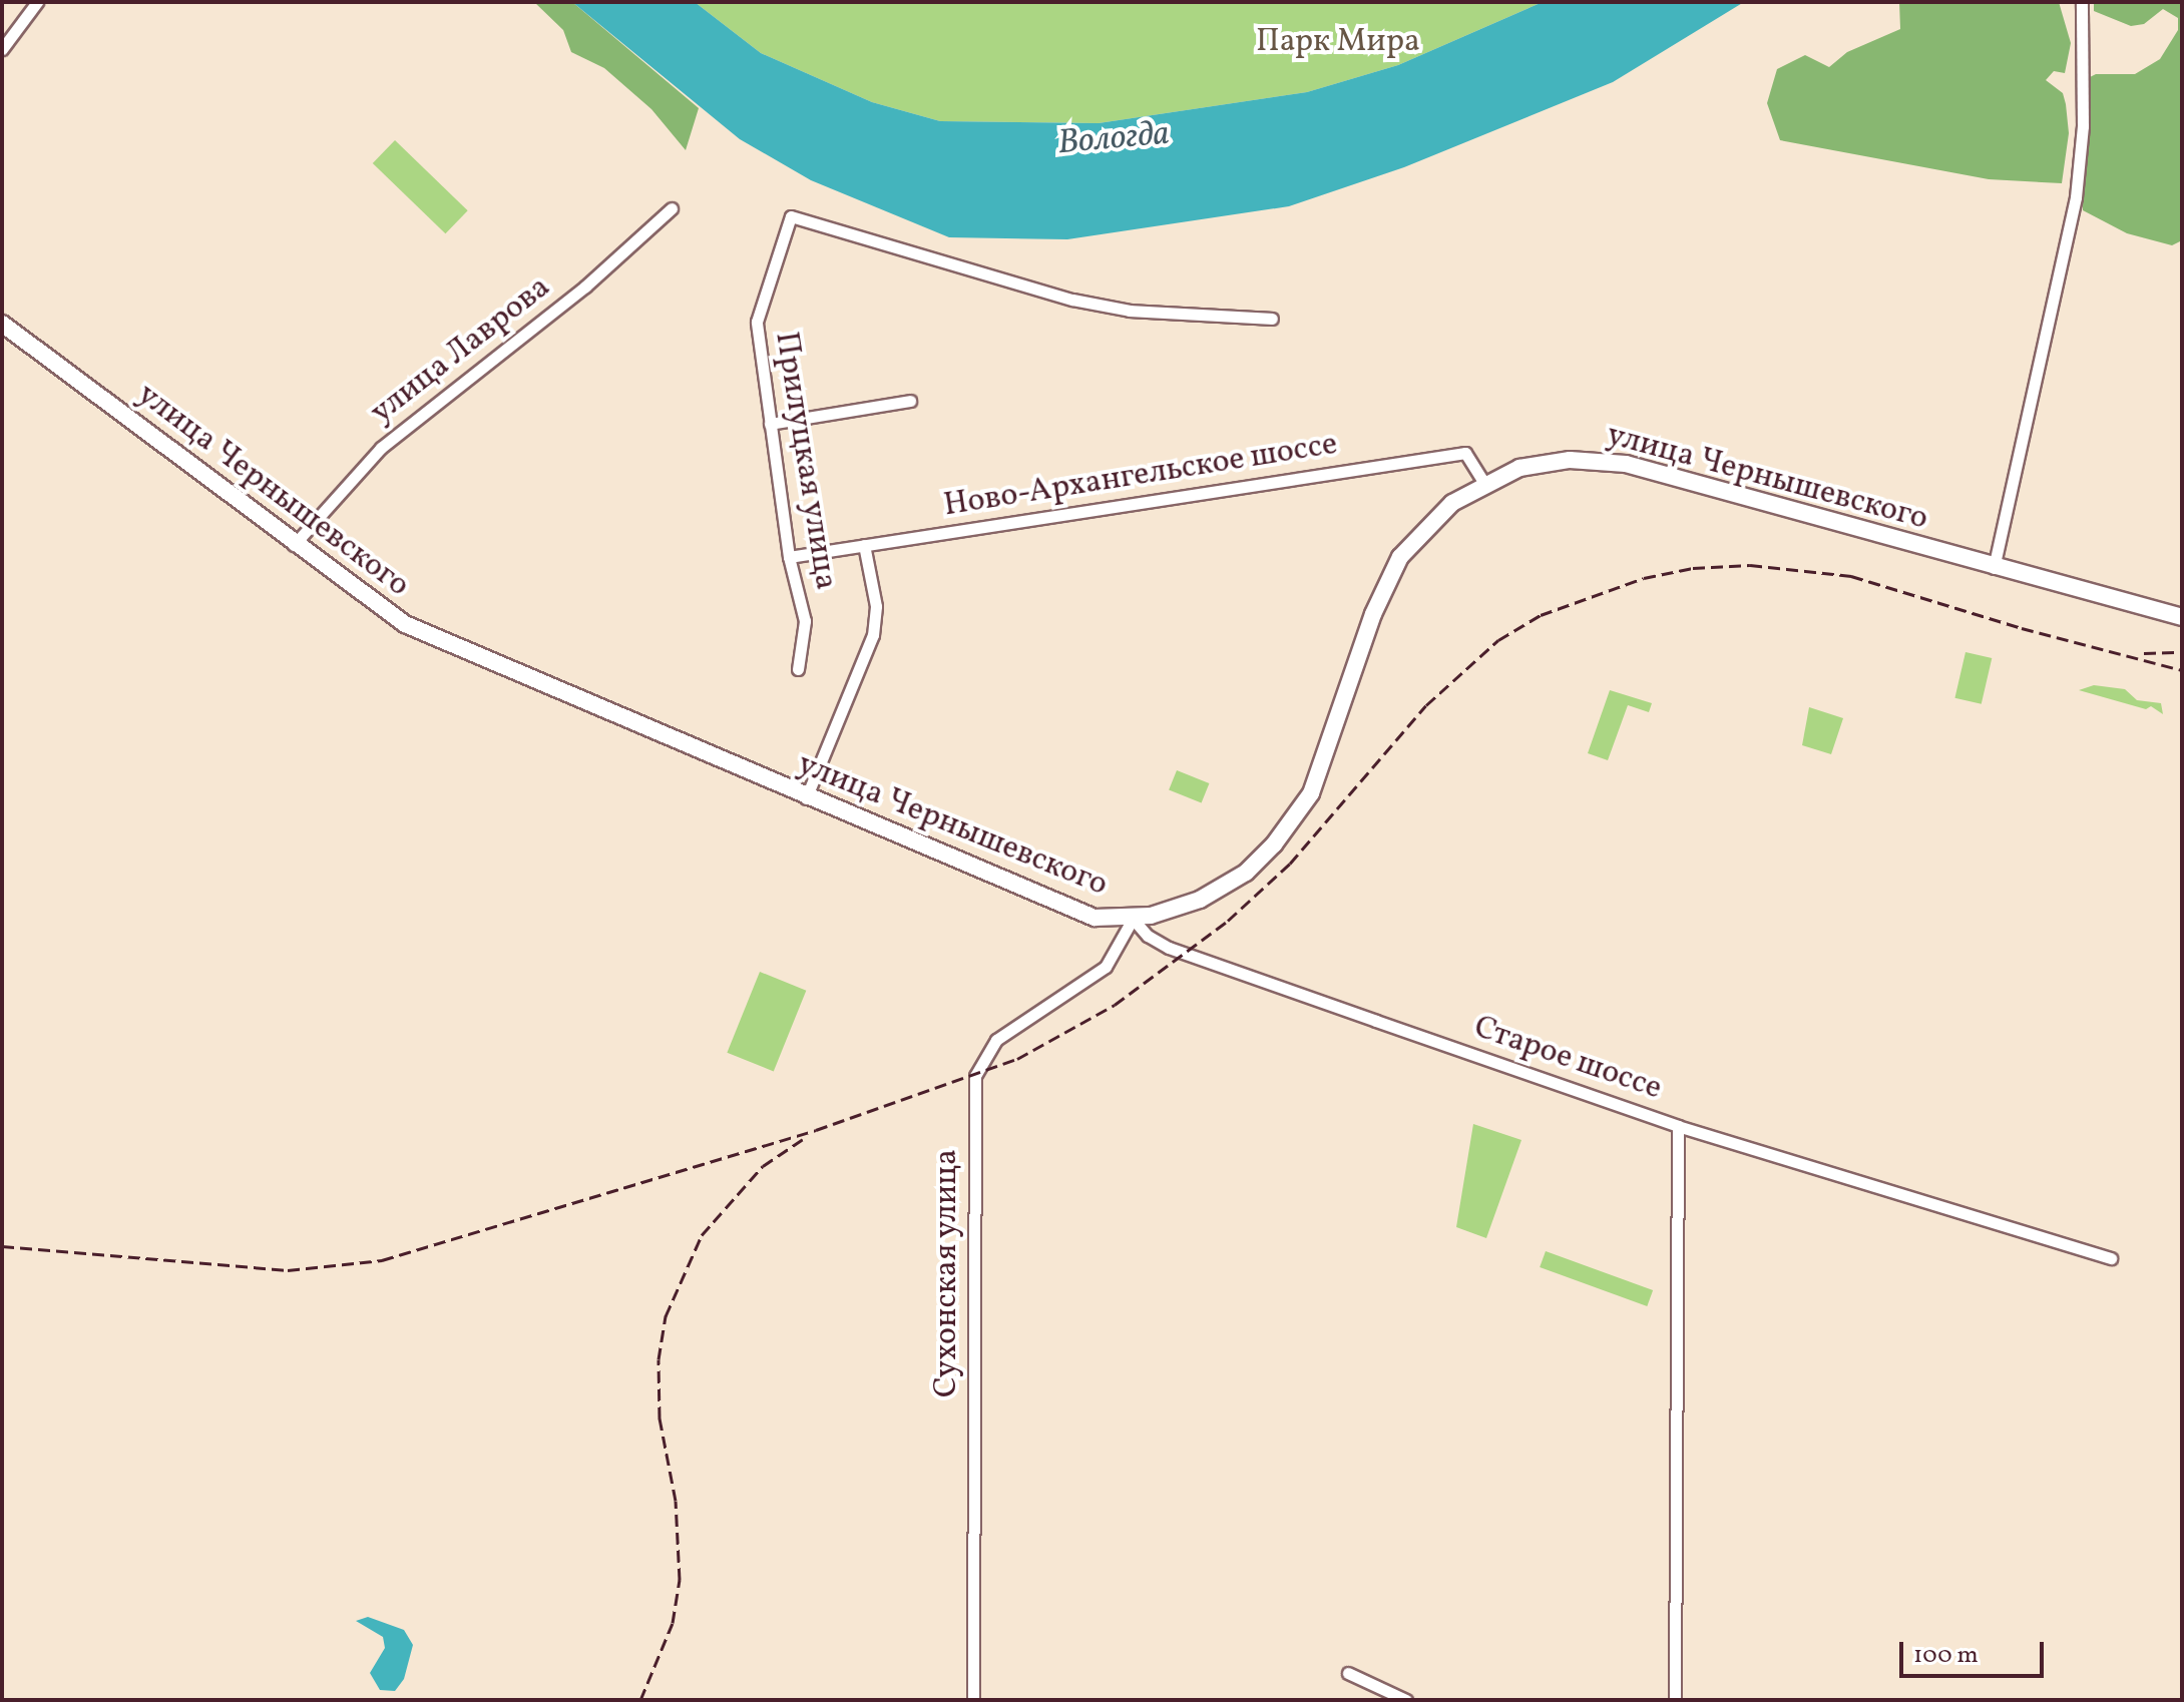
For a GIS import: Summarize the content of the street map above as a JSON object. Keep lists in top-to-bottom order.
{
  "streets": {
    "main road": ["улица Чернышевского"],
    "street": [
      "улица Лаврова",
      "Прилуцкая улица",
      "Ново-Архангельское шоссе",
      "Старое шоссе",
      "Сухонская улица"
    ]
  },
  "crossings": [
    ["улица Лаврова", "улица Чернышевского"],
    ["Прилуцкая улица", "Ново-Архангельское шоссе"],
    ["Ново-Архангельское шоссе", "улица Чернышевского"],
    ["улица Чернышевского", "Старое шоссе"],
    ["улица Чернышевского", "Сухонская улица"],
    ["Старое шоссе", "Сухонская улица"]
  ],
  "water": ["Вологда"],
  "parks": ["Парк Мира"],
  "scale_bar": "100 m"
}
